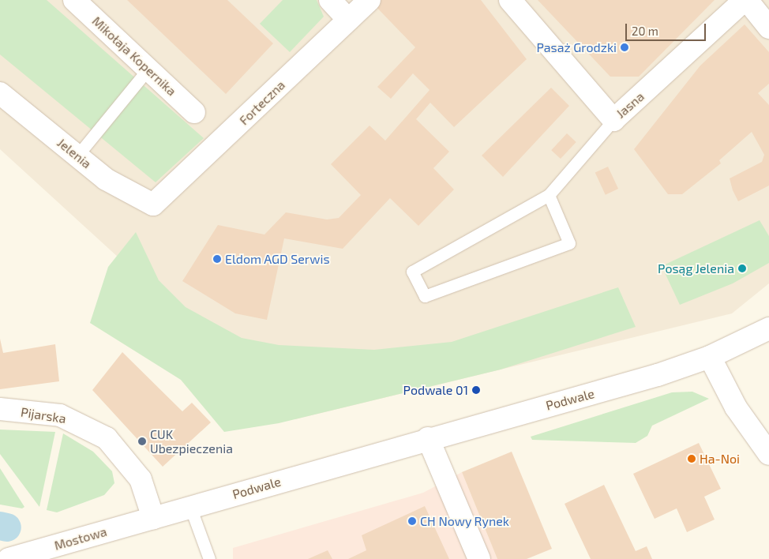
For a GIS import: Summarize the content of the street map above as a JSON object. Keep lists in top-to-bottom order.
{
  "streets": {
    "street": [
      "Mikołaja Kopernika",
      "Forteczna",
      "Jasna",
      "Jelenia",
      "Podwale",
      "Pijarska",
      "Mostowa"
    ]
  },
  "crossings": [
    ["Forteczna", "Jelenia"],
    ["Podwale", "Pijarska"],
    ["Podwale", "Mostowa"],
    ["Pijarska", "Mostowa"]
  ],
  "places": [
    "Pasaż Grodzki",
    "Eldom AGD Serwis",
    "Posąg Jelenia",
    "Podwale 01",
    "CUK Ubezpieczenia",
    "Ha-Noi",
    "CH Nowy Rynek"
  ],
  "scale_bar": "20 m"
}
